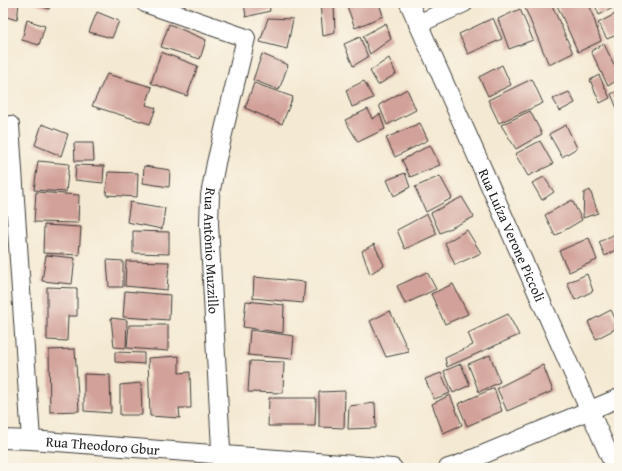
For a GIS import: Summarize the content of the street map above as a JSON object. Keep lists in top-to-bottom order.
{
  "streets": {
    "street": ["Rua Luíza Verone Piccoli", "Rua Antônio Muzzillo", "Rua Theodoro Gbur"]
  },
  "crossings": [
    ["Rua Antônio Muzzillo", "Rua Theodoro Gbur"]
  ]
}
